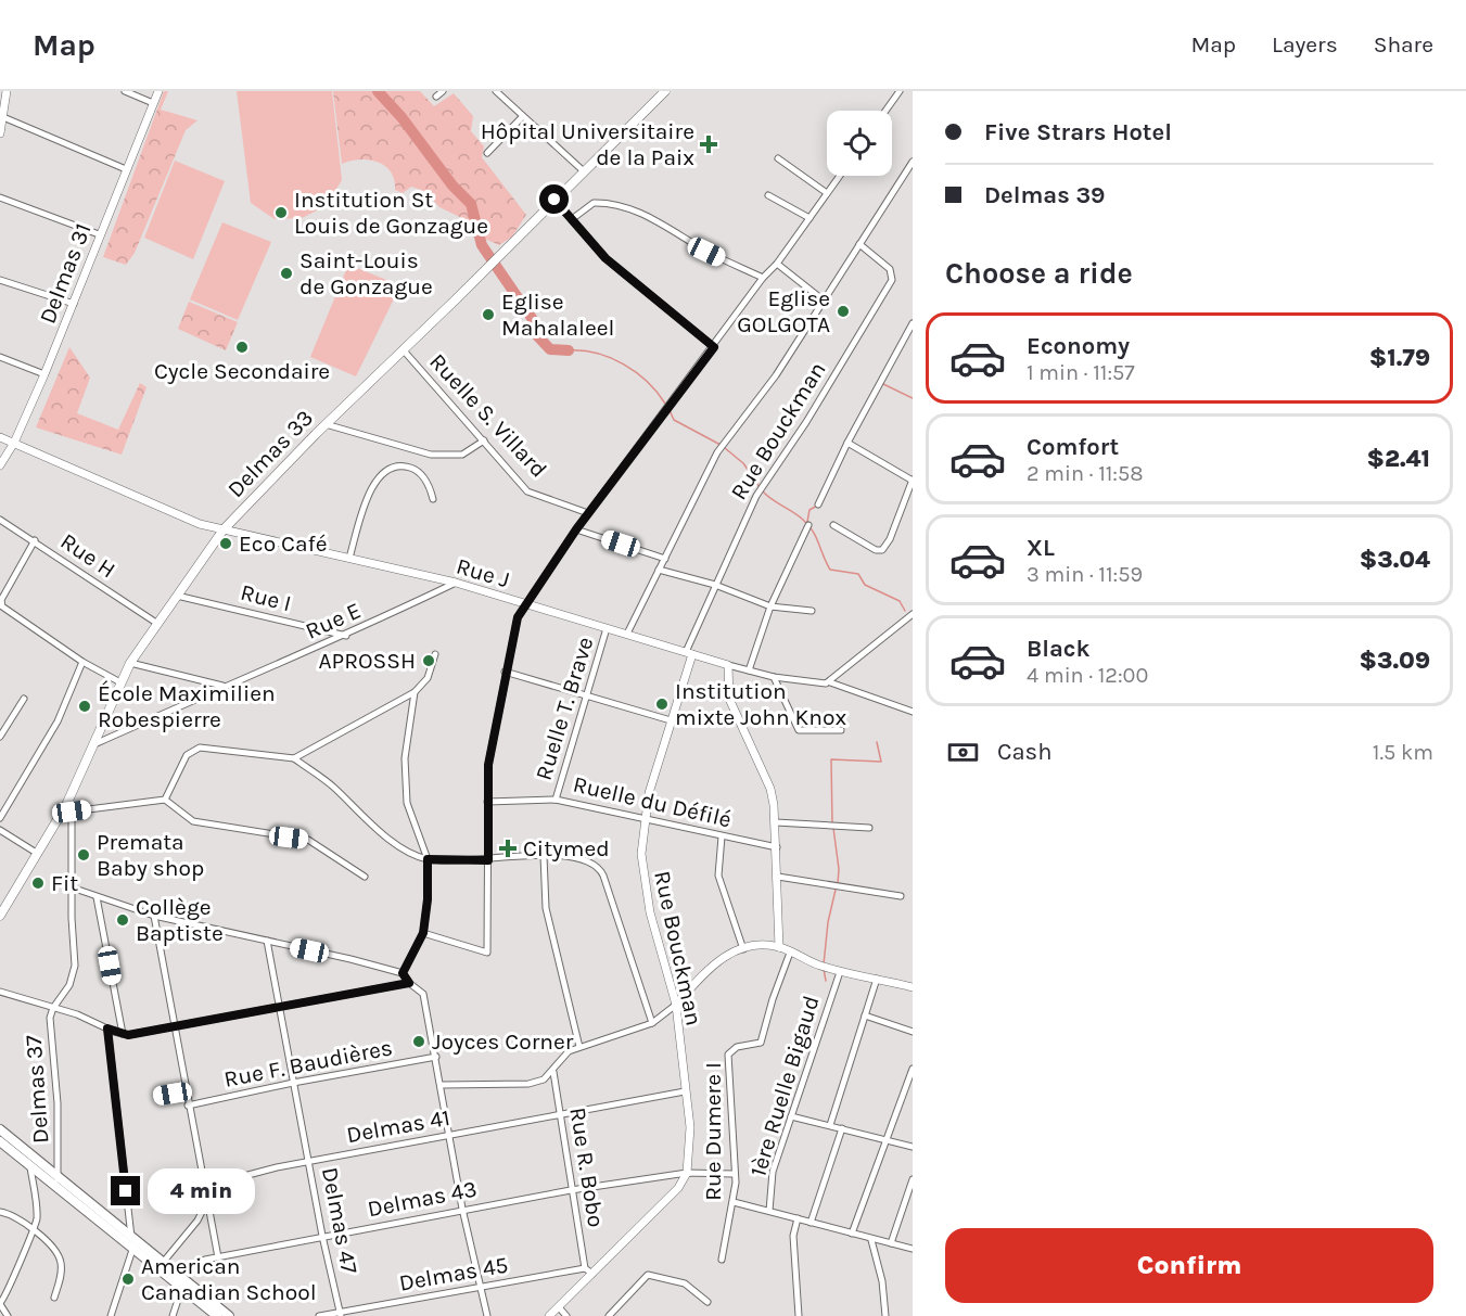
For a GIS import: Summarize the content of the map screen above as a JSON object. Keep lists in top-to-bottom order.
{
  "streets": {
    "main road": ["Delmas 33"],
    "street": [
      "Delmas 31",
      "Ruelle S. Villard",
      "Rue Bouckman",
      "Rue H",
      "Rue J",
      "Rue I",
      "Rue E",
      "Ruelle T. Brave",
      "Ruelle du Défilé",
      "Rue F. Baudières",
      "1ère Ruelle Bigaud",
      "Delmas 37",
      "Delmas 41",
      "Rue Dumere I",
      "Rue R. Bobo",
      "Delmas 43",
      "Delmas 47",
      "Delmas 45"
    ]
  },
  "crossings": [
    ["Delmas 31", "Rue J"],
    ["Ruelle S. Villard", "Delmas 33"],
    ["Rue Bouckman", "Rue J"],
    ["Rue Bouckman", "Ruelle du Défilé"],
    ["Rue Bouckman", "Delmas 41"],
    ["Rue Bouckman", "Delmas 43"],
    ["Delmas 33", "Rue H"],
    ["Delmas 33", "Rue J"],
    ["Delmas 33", "Rue I"],
    ["Delmas 33", "Rue E"],
    ["Delmas 33", "Delmas 37"],
    ["Rue J", "Rue E"],
    ["Rue J", "Ruelle T. Brave"],
    ["Rue I", "Rue E"],
    ["Ruelle T. Brave", "Ruelle du Défilé"],
    ["Rue F. Baudières", "Delmas 47"],
    ["Delmas 41", "Rue R. Bobo"],
    ["Delmas 41", "Delmas 47"],
    ["Rue Dumere I", "Delmas 43"],
    ["Rue R. Bobo", "Delmas 43"],
    ["Rue R. Bobo", "Delmas 45"],
    ["Delmas 43", "Delmas 47"],
    ["Delmas 47", "Delmas 45"]
  ],
  "places": {
    "health": ["Hôpital Universitaire de la Paix", "Citymed"],
    "other": [
      "Institution St Louis de Gonzague",
      "Saint-Louis de Gonzague",
      "Eglise GOLGOTA",
      "Eglise Mahalaleel",
      "Cycle Secondaire",
      "Eco Café",
      "APROSSH",
      "Institution mixte John Knox",
      "École Maximilien Robespierre",
      "Premata Baby shop",
      "Fit",
      "Collège Baptiste",
      "Joyces Corner",
      "American Canadian School"
    ]
  },
  "page": {
    "header": "Map",
    "nav": ["Map", "Layers", "Share"],
    "banner": ["Five Strars Hotel", "Delmas 39"],
    "heading": "Choose a ride",
    "list": [
      {
        "name": "Economy",
        "note": "1 min · 11:57",
        "value": "$1.79"
      },
      {
        "name": "Comfort",
        "note": "2 min · 11:58",
        "value": "$2.41"
      },
      {
        "name": "XL",
        "note": "3 min · 11:59",
        "value": "$3.04"
      },
      {
        "name": "Black",
        "note": "4 min · 12:00",
        "value": "$3.09"
      }
    ],
    "pay": ["Cash", "1.5 km"],
    "bubble": "4 min",
    "buttons": "Confirm"
  }
}
